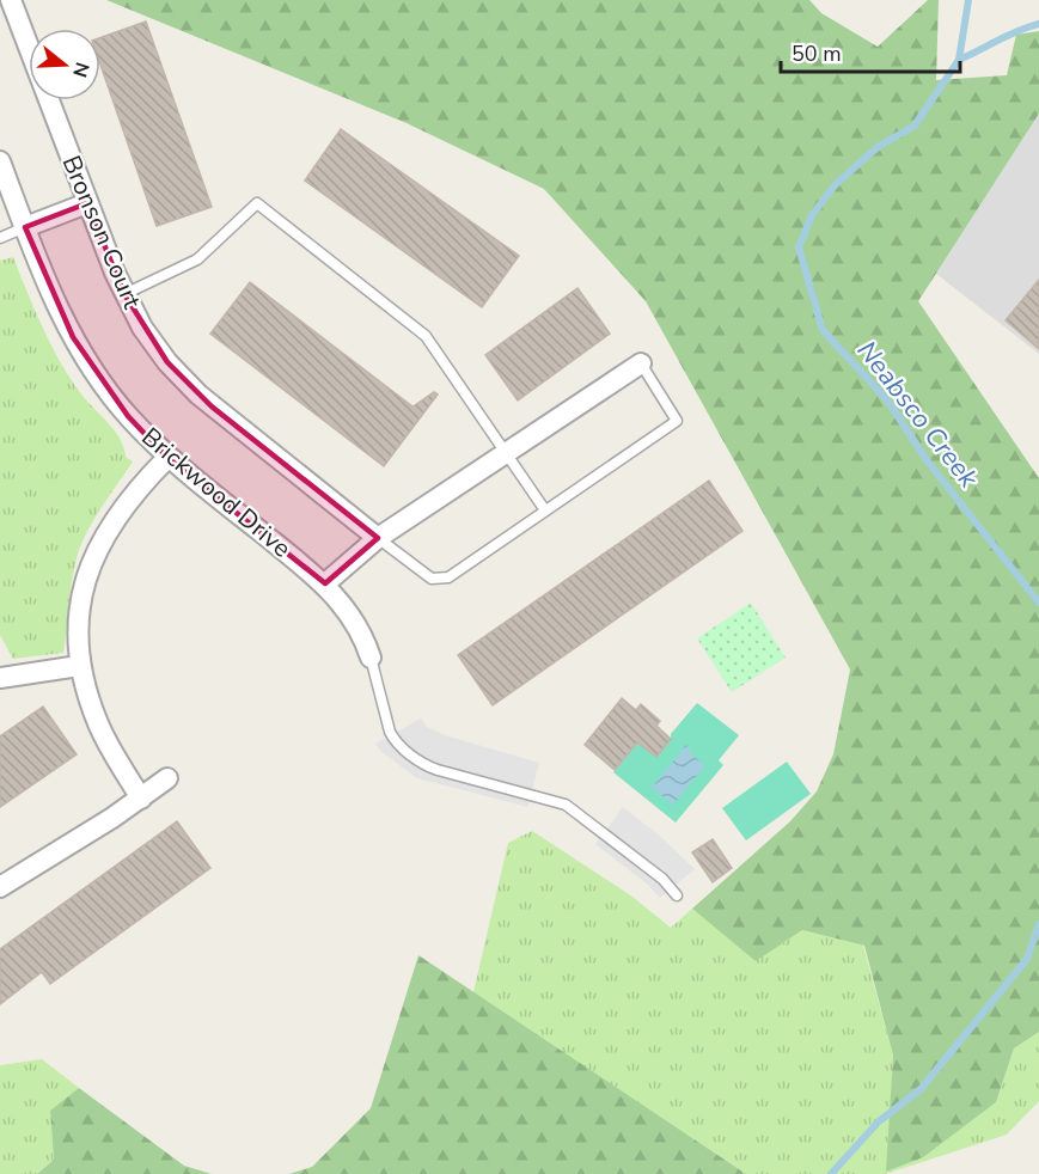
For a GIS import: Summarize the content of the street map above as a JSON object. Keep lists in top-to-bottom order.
{
  "streets": {
    "street": ["Bronson Court", "Brickwood Drive"]
  },
  "water": ["Neabsco Creek"],
  "scale_bar": "50 m",
  "north": "right"
}
